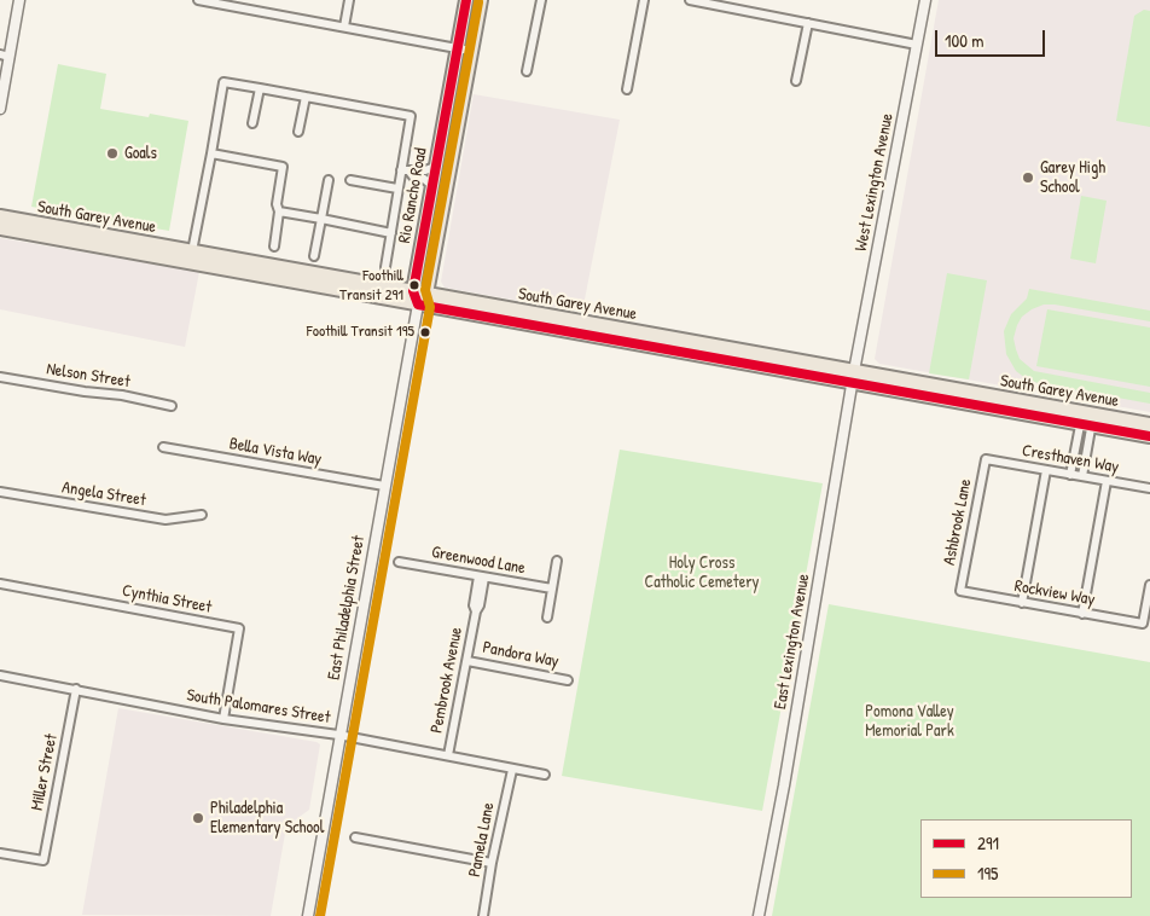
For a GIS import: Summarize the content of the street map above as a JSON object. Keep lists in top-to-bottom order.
{
  "streets": {
    "main road": ["Rio Rancho Road", "South Garey Avenue"],
    "street": [
      "West Lexington Avenue",
      "Nelson Street",
      "Bella Vista Way",
      "Cresthaven Way",
      "Angela Street",
      "Ashbrook Lane",
      "Greenwood Lane",
      "Rockview Way",
      "Cynthia Street",
      "East Philadelphia Street",
      "East Lexington Avenue",
      "Pandora Way",
      "Pembrook Avenue",
      "South Palomares Street",
      "Miller Street",
      "Pamela Lane"
    ]
  },
  "crossings": [
    ["West Lexington Avenue", "South Garey Avenue"],
    ["West Lexington Avenue", "East Lexington Avenue"],
    ["Rio Rancho Road", "South Garey Avenue"],
    ["Rio Rancho Road", "East Philadelphia Street"],
    ["South Garey Avenue", "East Philadelphia Street"],
    ["South Garey Avenue", "East Lexington Avenue"],
    ["Bella Vista Way", "East Philadelphia Street"],
    ["Cresthaven Way", "Ashbrook Lane"],
    ["Ashbrook Lane", "Rockview Way"],
    ["Greenwood Lane", "Pembrook Avenue"],
    ["Cynthia Street", "South Palomares Street"],
    ["East Philadelphia Street", "South Palomares Street"],
    ["Pandora Way", "Pembrook Avenue"],
    ["Pembrook Avenue", "South Palomares Street"],
    ["South Palomares Street", "Miller Street"],
    ["South Palomares Street", "Pamela Lane"]
  ],
  "parks": ["Holy Cross Catholic Cemetery", "Pomona Valley Memorial Park"],
  "places": [
    "Goals",
    "Garey High School",
    "Foothill Transit 291",
    "Foothill Transit 195",
    "Philadelphia Elementary School"
  ],
  "lines": ["transit line 291", "transit line 195"],
  "legend": ["291", "195"],
  "scale_bar": "100 m"
}
